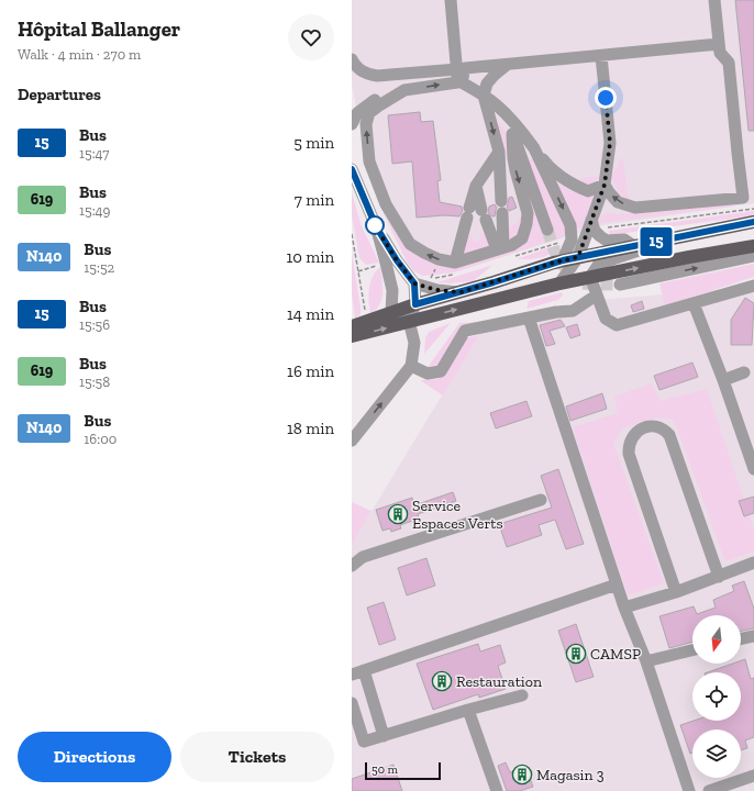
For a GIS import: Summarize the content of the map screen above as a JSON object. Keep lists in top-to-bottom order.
{
  "places": {
    "building": [
      "Service Espaces Verts",
      "CAMSP",
      "Restauration",
      "Magasin 3"
    ]
  },
  "lines": ["bus line 15"],
  "scale_bar": "50 m",
  "north": "bottom",
  "page": {
    "heading": [
      ["Hôpital Ballanger", "Walk · 4 min · 270 m"],
      "Departures"
    ],
    "on_map": "15",
    "list": [
      {
        "mark": "15",
        "name": "Bus",
        "note": "15:47",
        "value": "5 min"
      },
      {
        "mark": "619",
        "name": "Bus",
        "note": "15:49",
        "value": "7 min"
      },
      {
        "mark": "N140",
        "name": "Bus",
        "note": "15:52",
        "value": "10 min"
      },
      {
        "mark": "15",
        "name": "Bus",
        "note": "15:56",
        "value": "14 min"
      },
      {
        "mark": "619",
        "name": "Bus",
        "note": "15:58",
        "value": "16 min"
      },
      {
        "mark": "N140",
        "name": "Bus",
        "note": "16:00",
        "value": "18 min"
      }
    ],
    "buttons": ["Directions", "Tickets"],
    "scale": "50 m"
  }
}
